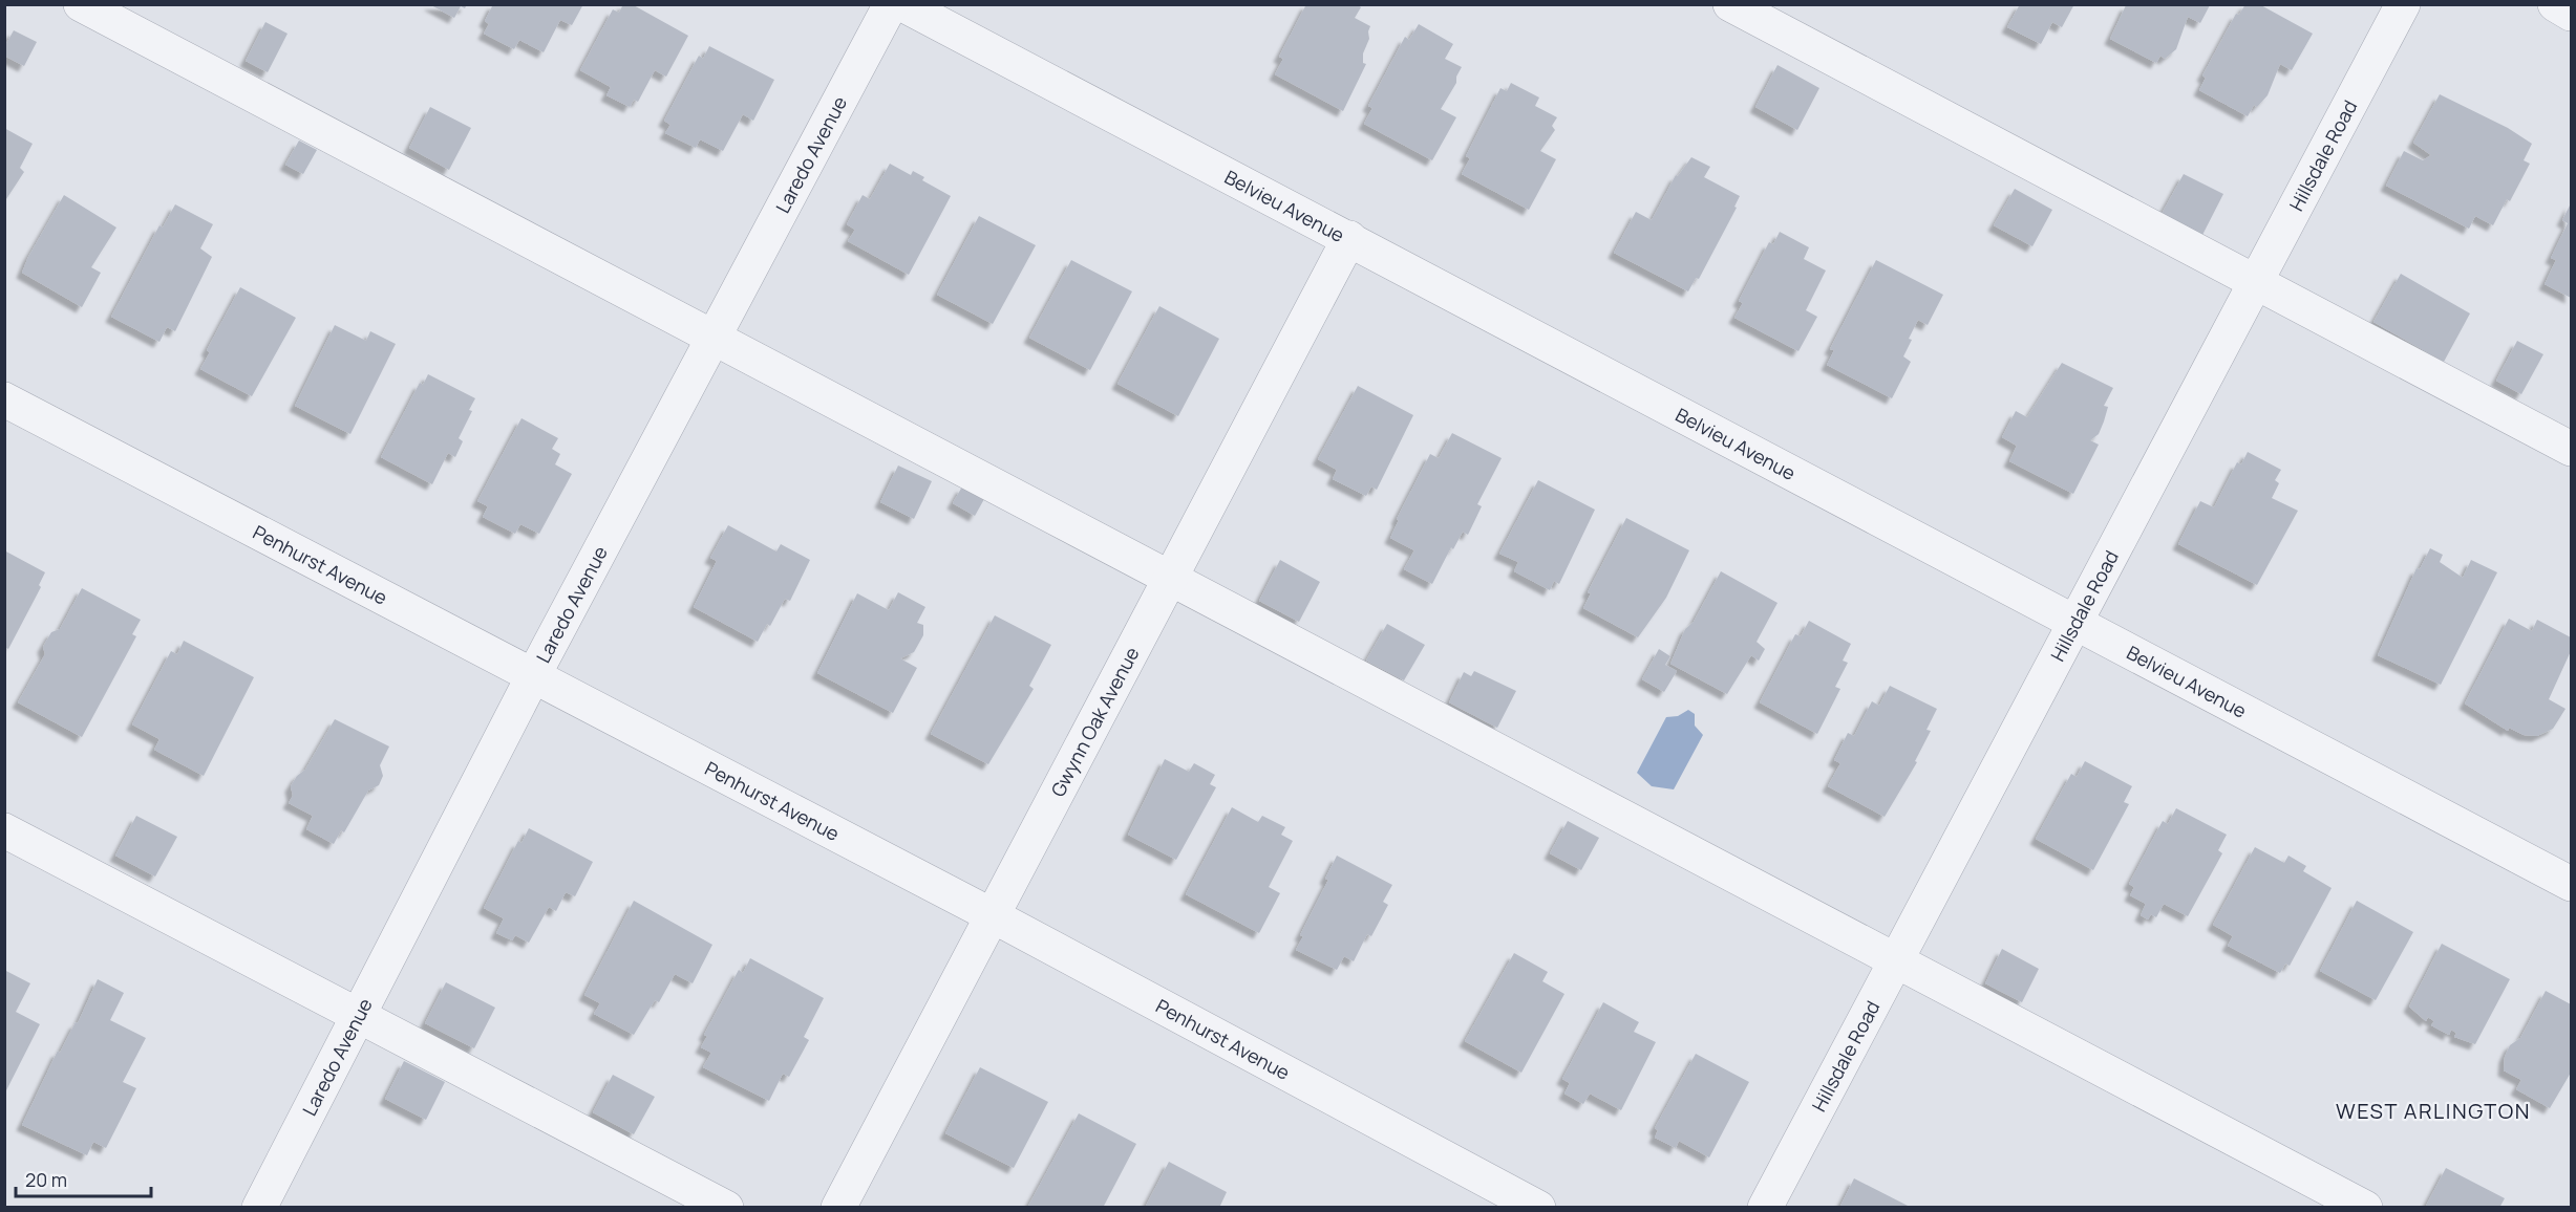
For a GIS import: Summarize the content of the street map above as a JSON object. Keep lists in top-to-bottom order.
{
  "streets": {
    "street": [
      "Laredo Avenue",
      "Hillsdale Road",
      "Belvieu Avenue",
      "Penhurst Avenue",
      "Gwynn Oak Avenue"
    ]
  },
  "crossings": [
    ["Laredo Avenue", "Penhurst Avenue"],
    ["Hillsdale Road", "Belvieu Avenue"],
    ["Belvieu Avenue", "Gwynn Oak Avenue"],
    ["Penhurst Avenue", "Gwynn Oak Avenue"]
  ],
  "districts": ["WEST ARLINGTON"],
  "scale_bar": "20 m"
}
